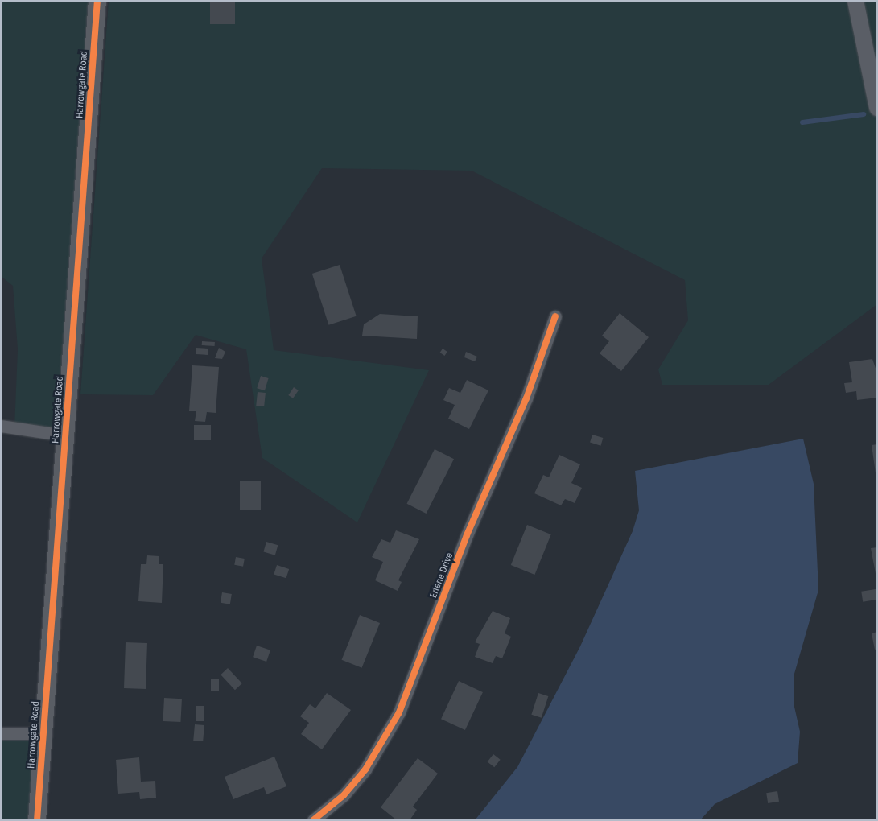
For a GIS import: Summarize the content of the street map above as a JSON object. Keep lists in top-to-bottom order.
{
  "streets": {
    "main road": ["Harrowgate Road"],
    "street": ["Erlene Drive"]
  }
}
